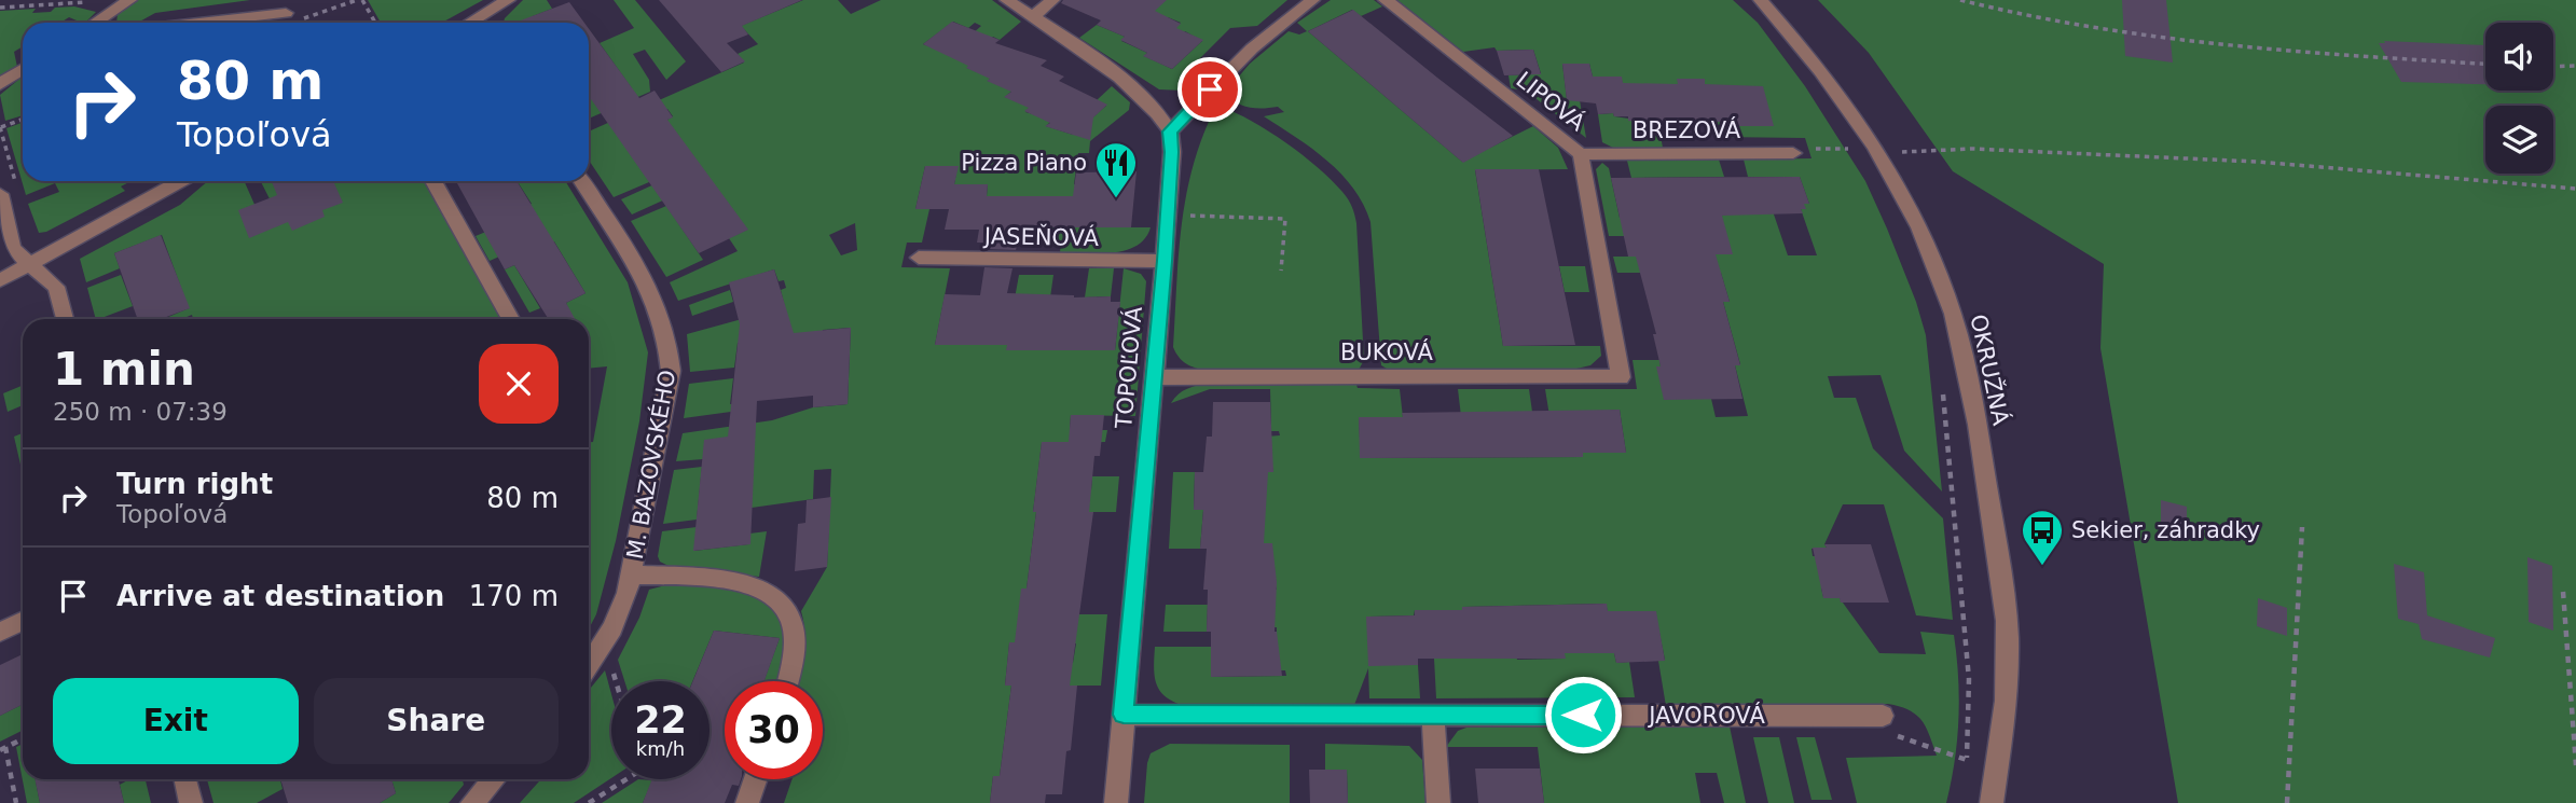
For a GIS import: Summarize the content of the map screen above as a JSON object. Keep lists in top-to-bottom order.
{
  "streets": {
    "street": [
      "LIPOVÁ",
      "BREZOVÁ",
      "JASEŇOVÁ",
      "BUKOVÁ",
      "TOPOĽOVÁ",
      "OKRUŽNÁ",
      "M. BAZOVSKÉHO",
      "JAVOROVÁ"
    ]
  },
  "crossings": [
    ["LIPOVÁ", "BREZOVÁ"],
    ["LIPOVÁ", "BUKOVÁ"],
    ["JASEŇOVÁ", "TOPOĽOVÁ"],
    ["BUKOVÁ", "TOPOĽOVÁ"],
    ["TOPOĽOVÁ", "JAVOROVÁ"]
  ],
  "places": {
    "restaurant": ["Pizza Piano"],
    "bus stop": ["Sekier, záhradky"]
  },
  "page": {
    "turn": ["80 m", "Topoľová"],
    "heading": ["1 min", "250 m · 07:39"],
    "list": [
      {
        "name": "Turn right",
        "note": "Topoľová",
        "value": "80 m"
      },
      {
        "name": "Arrive at destination",
        "value": "170 m"
      }
    ],
    "buttons": ["Exit", "Share"],
    "speed": "22 km/h",
    "limit": "30"
  }
}
